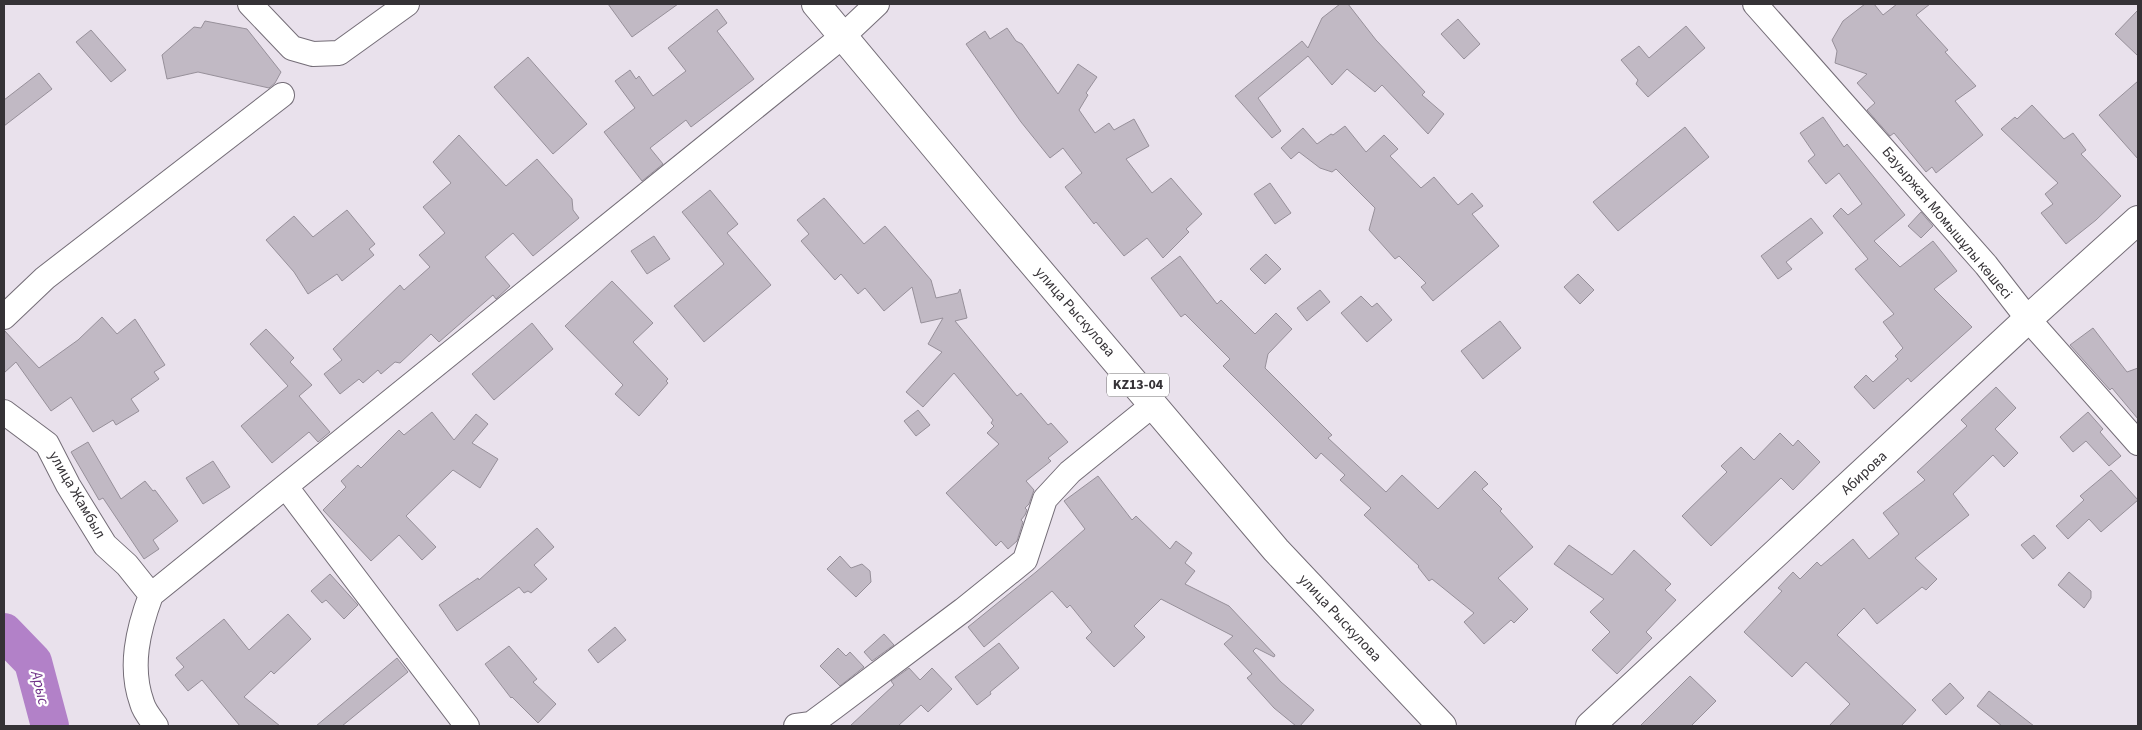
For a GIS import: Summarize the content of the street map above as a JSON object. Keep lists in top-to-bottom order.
{
  "streets": {
    "main road": ["улица Рыскулова", "KZ13-04", "Абирова"],
    "street": ["Бауыржан Момышұлы көшесі", "улица Жамбыл"]
  },
  "crossings": [
    ["Бауыржан Момышұлы көшесі", "Абирова"]
  ],
  "water": ["Арыс"]
}
